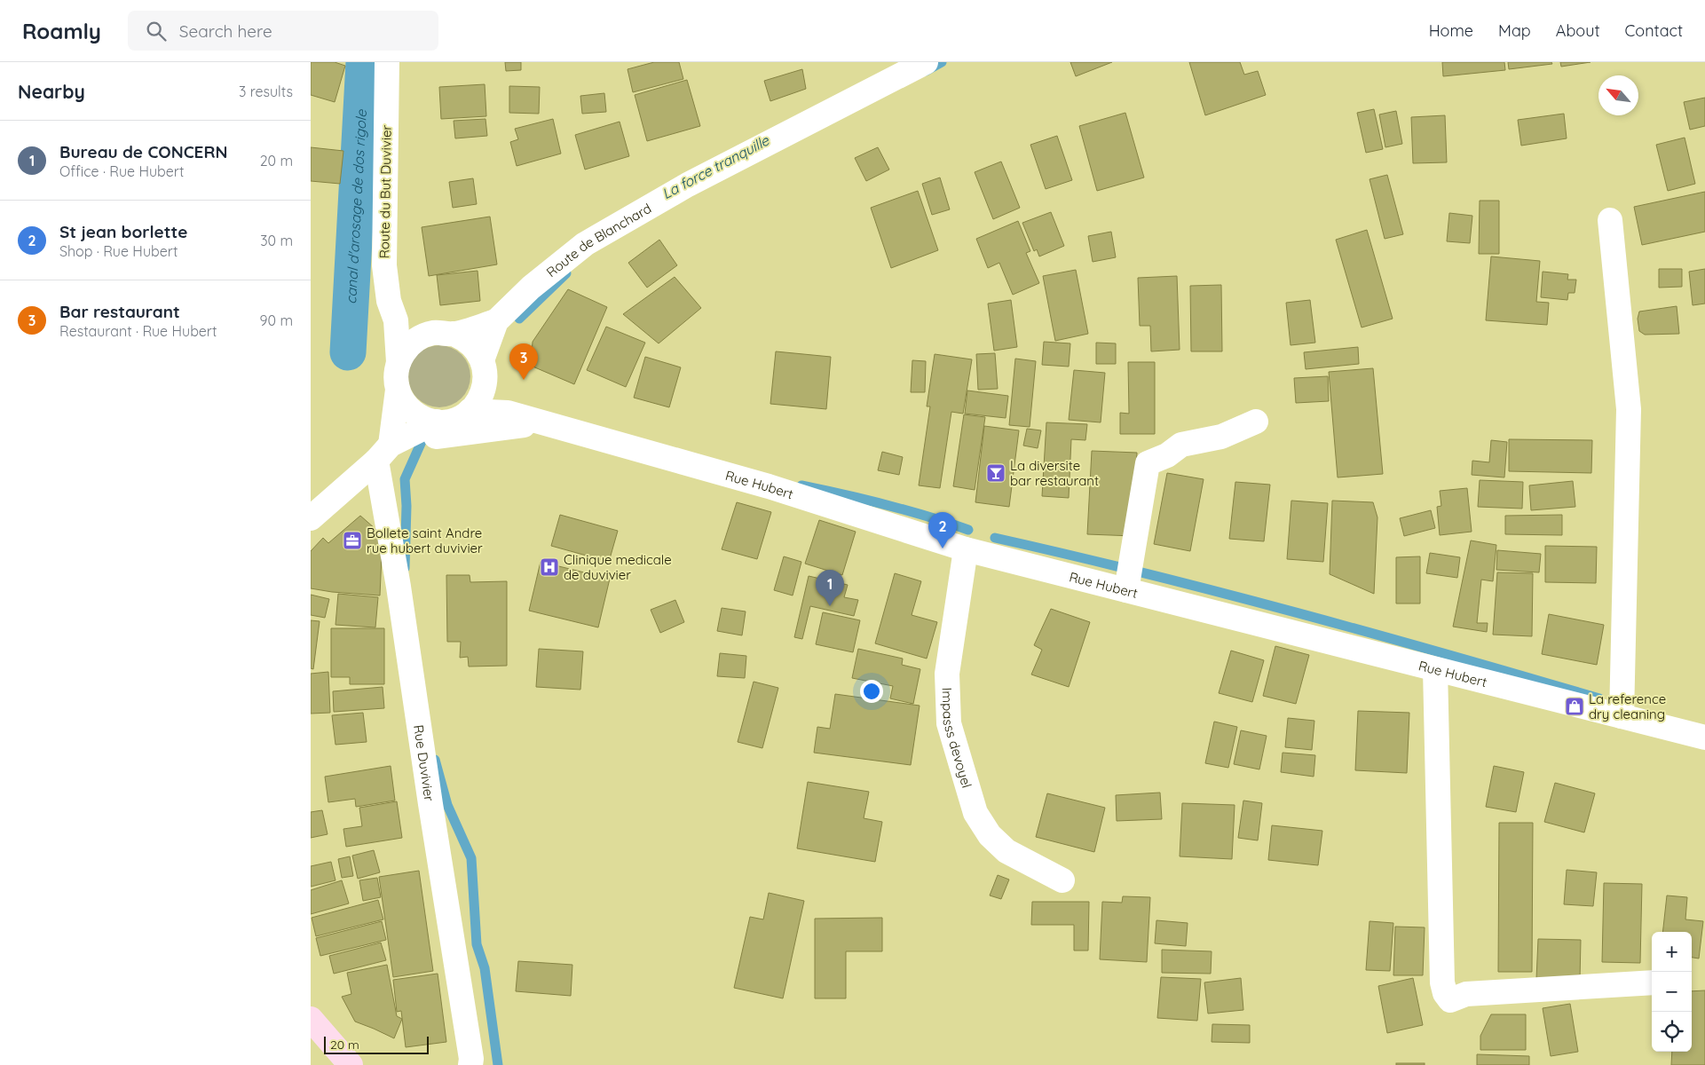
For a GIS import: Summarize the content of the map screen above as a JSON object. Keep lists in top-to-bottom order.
{
  "streets": {
    "street": [
      "Route du But Duvivier",
      "Route de Blanchard",
      "Rue Hubert",
      "Impasss devoyel",
      "Rue Duvivier"
    ]
  },
  "crossings": [
    ["Route du But Duvivier", "Route de Blanchard"],
    ["Route du But Duvivier", "Rue Hubert"],
    ["Route du But Duvivier", "Rue Duvivier"],
    ["Route de Blanchard", "Rue Hubert"],
    ["Route de Blanchard", "Rue Duvivier"],
    ["Rue Hubert", "Impasss devoyel"],
    ["Rue Hubert", "Rue Duvivier"]
  ],
  "water": ["La force tranquille", "canal d'arosage de dos rigole"],
  "places": {
    "bar": ["La diversite bar restaurant"],
    "office": ["Bollete saint Andre rue hubert duvivier"],
    "hospital": ["Clinique medicale de duvivier"],
    "shop": ["La reference dry cleaning"]
  },
  "scale_bar": "20 m",
  "north": "top left",
  "page": {
    "header": "Roamly",
    "search": "Search here",
    "nav": [
      "Home",
      "Map",
      "About",
      "Contact"
    ],
    "heading": ["Nearby", "3 results"],
    "list": [
      {
        "mark": "1",
        "name": "Bureau de CONCERN",
        "note": "Office · Rue Hubert",
        "value": "20 m"
      },
      {
        "mark": "2",
        "name": "St jean borlette",
        "note": "Shop · Rue Hubert",
        "value": "30 m"
      },
      {
        "mark": "3",
        "name": "Bar restaurant",
        "note": "Restaurant · Rue Hubert",
        "value": "90 m"
      }
    ],
    "pins": ["3", "2", "1"],
    "map_buttons": ["+", "−"],
    "scale": "20 m"
  }
}
